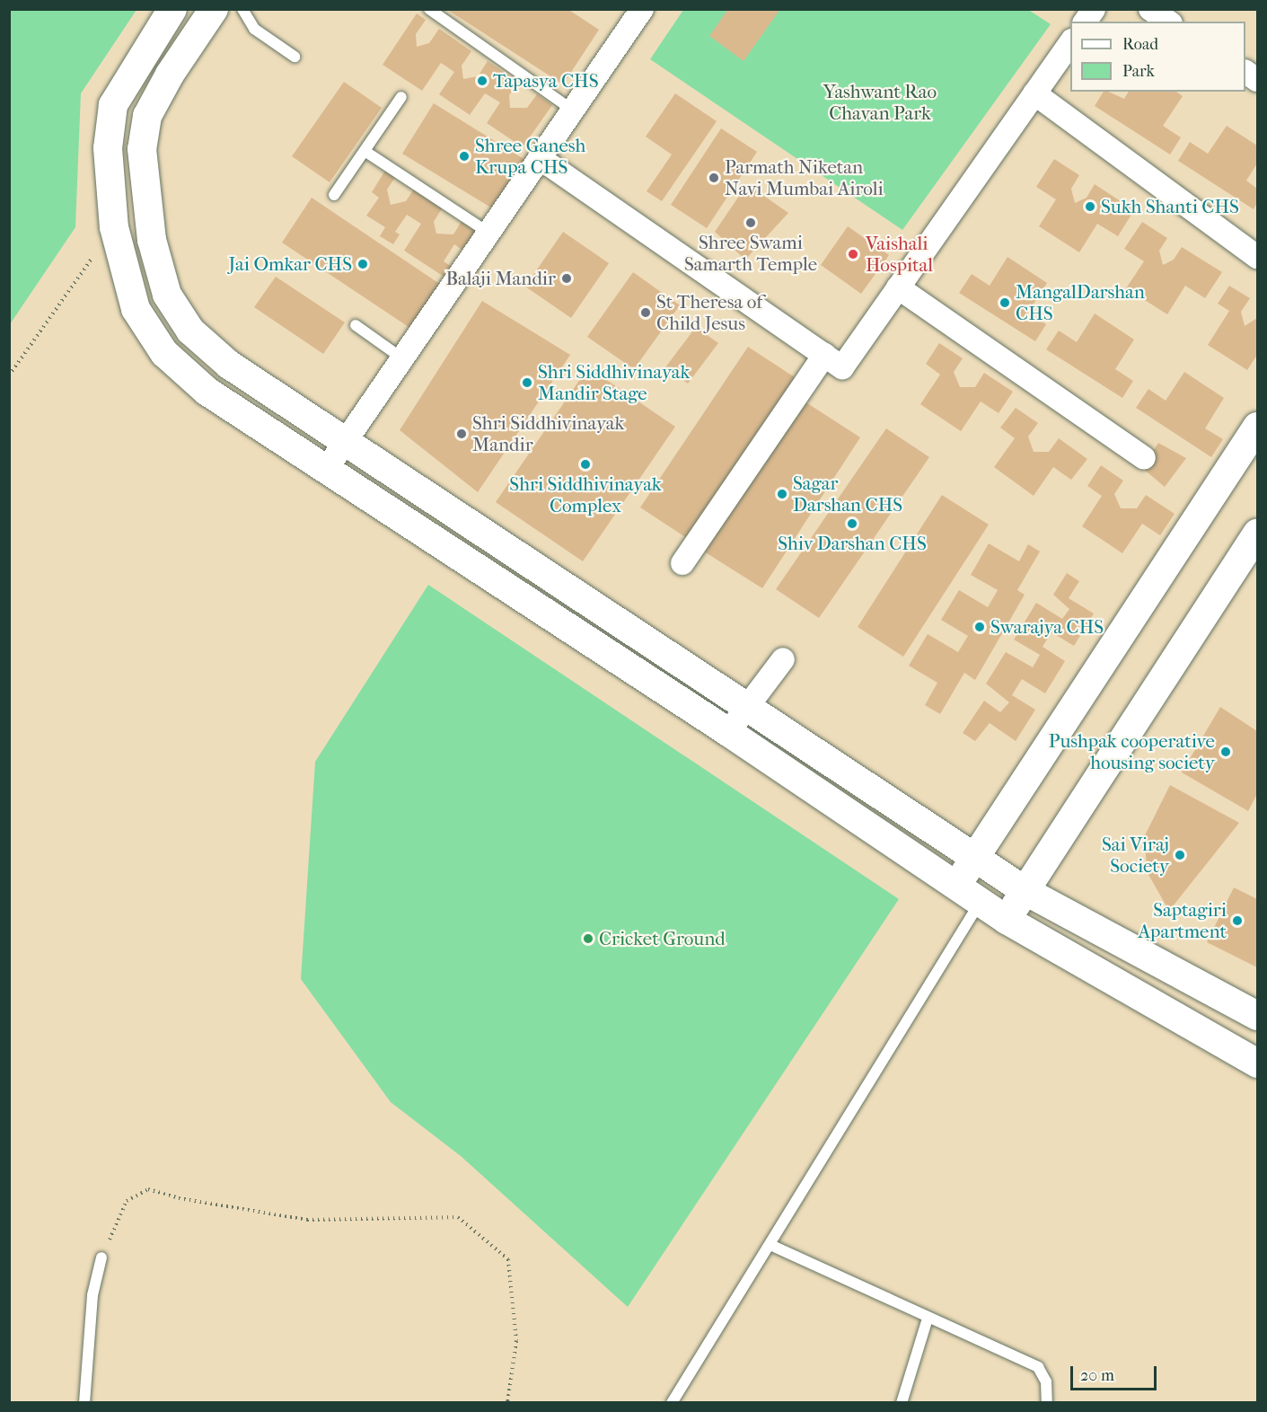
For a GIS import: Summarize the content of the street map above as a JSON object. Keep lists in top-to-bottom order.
{
  "parks": ["Yashwant Rao Chavan Park"],
  "places": [
    "Tapasya CHS",
    "Shree Ganesh Krupa CHS",
    "Parmath Niketan Navi Mumbai Airoli",
    "Sukh Shanti CHS",
    "Shree Swami Samarth Temple",
    "Vaishali Hospital",
    "Jai Omkar CHS",
    "Balaji Mandir",
    "MangalDarshan CHS",
    "St Theresa of Child Jesus",
    "Shri Siddhivinayak Mandir Stage",
    "Shri Siddhivinayak Mandir",
    "Shri Siddhivinayak Complex",
    "Sagar Darshan CHS",
    "Shiv Darshan CHS",
    "Swarajya CHS",
    "Pushpak cooperative housing society",
    "Sai Viraj Society",
    "Saptagiri Apartment",
    "Cricket Ground"
  ],
  "legend": ["Road", "Park"],
  "scale_bar": "20 m"
}
